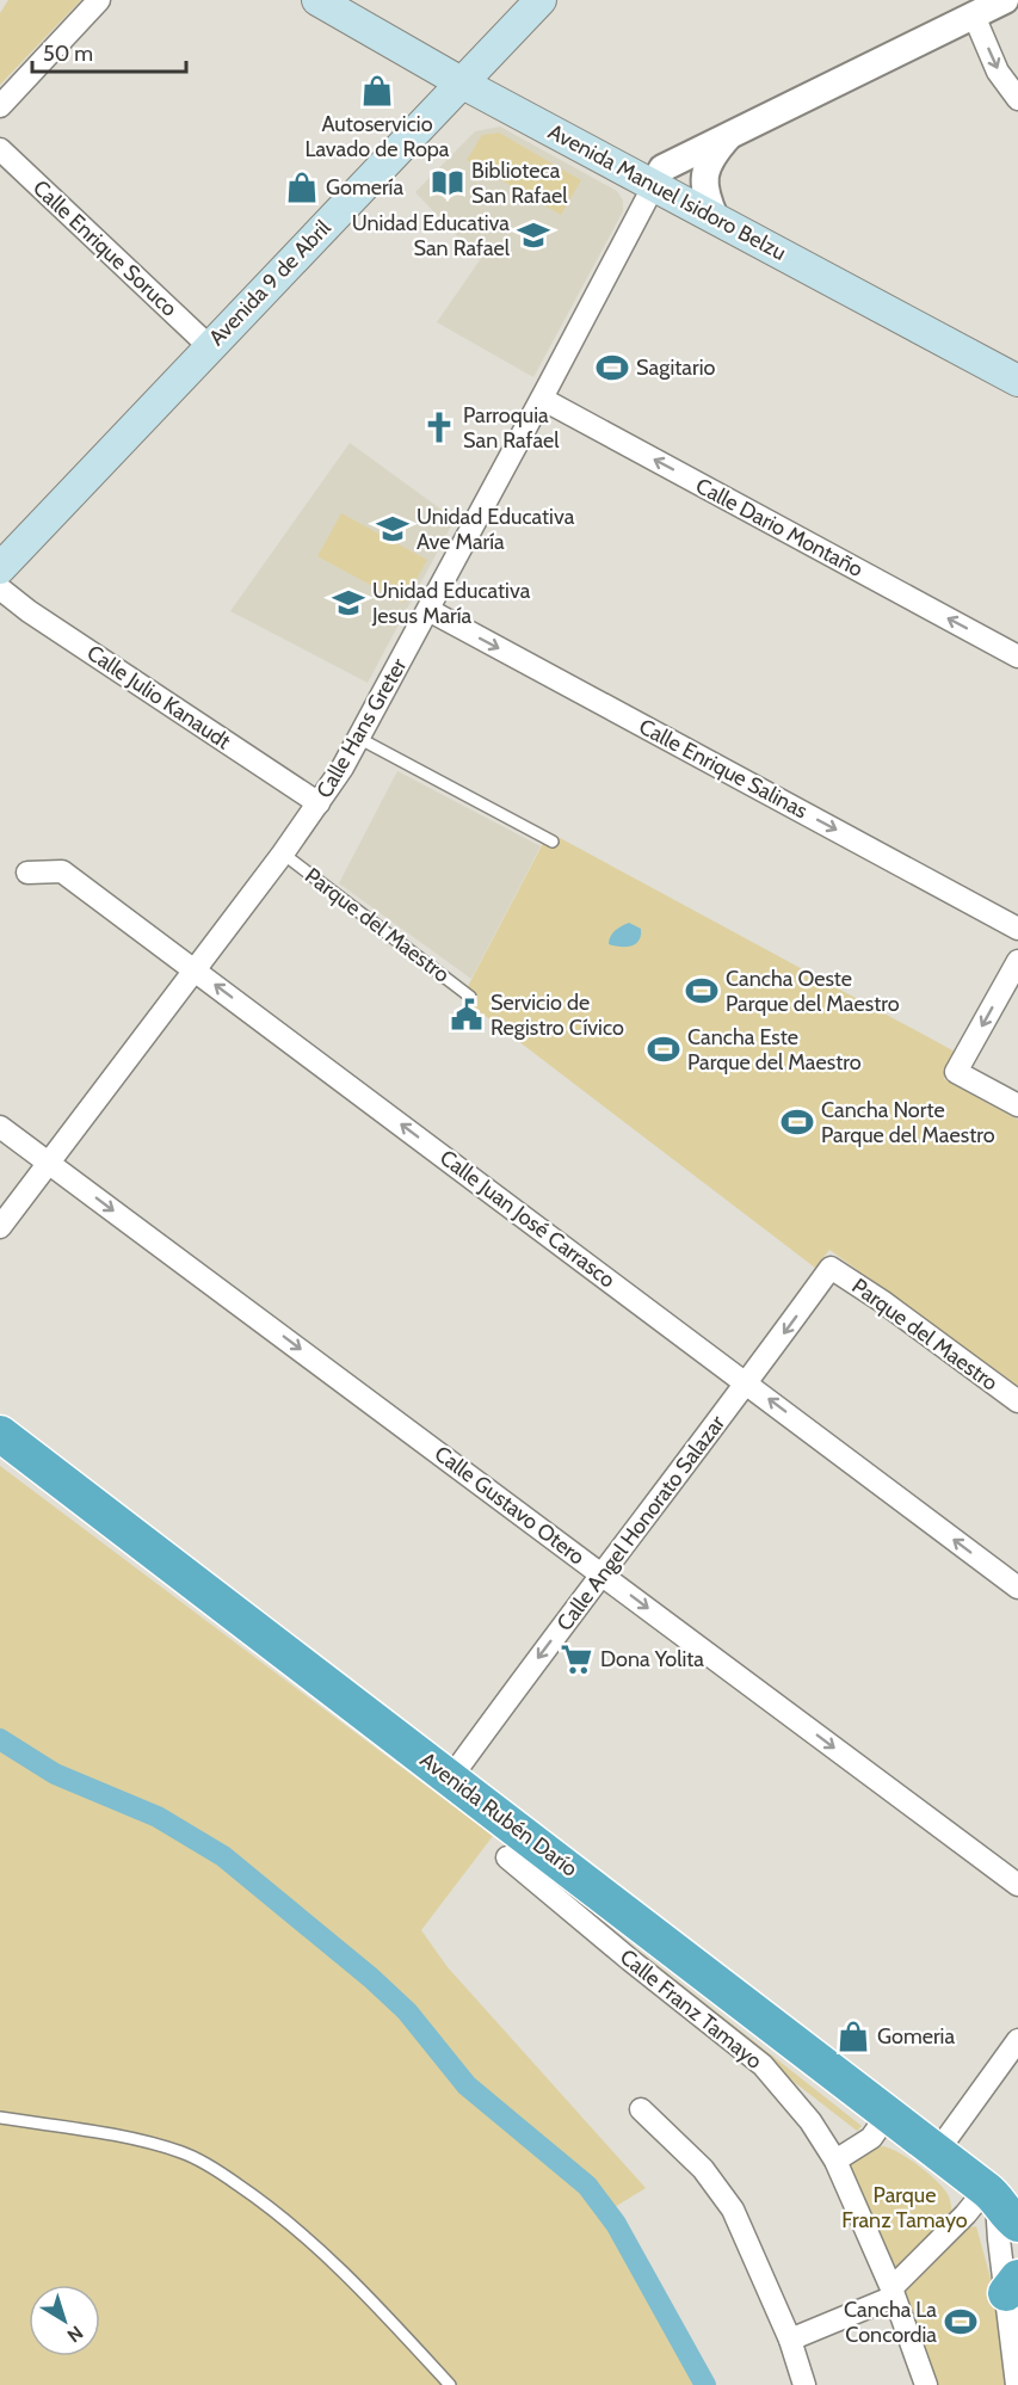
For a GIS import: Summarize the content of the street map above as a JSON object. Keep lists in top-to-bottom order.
{
  "streets": {
    "highway": ["Avenida Rubén Darío"],
    "main road": ["Avenida Manuel Isidoro Belzu", "Avenida 9 de Abril"],
    "street": [
      "Calle Enrique Soruco",
      "Calle Dario Montaño",
      "Calle Julio Kanaudt",
      "Calle Hans Greter",
      "Calle Enrique Salinas",
      "Parque del Maestro",
      "Calle Juan José Carrasco",
      "Calle Gustavo Otero",
      "Calle Angel Honorato Salazar",
      "Calle Franz Tamayo"
    ]
  },
  "crossings": [
    ["Avenida Manuel Isidoro Belzu", "Avenida 9 de Abril"],
    ["Avenida Manuel Isidoro Belzu", "Calle Hans Greter"],
    ["Calle Enrique Soruco", "Avenida 9 de Abril"],
    ["Calle Dario Montaño", "Calle Hans Greter"],
    ["Calle Julio Kanaudt", "Calle Hans Greter"],
    ["Calle Hans Greter", "Calle Enrique Salinas"],
    ["Calle Hans Greter", "Parque del Maestro"],
    ["Calle Hans Greter", "Calle Juan José Carrasco"],
    ["Calle Hans Greter", "Calle Gustavo Otero"],
    ["Parque del Maestro", "Calle Angel Honorato Salazar"],
    ["Calle Juan José Carrasco", "Calle Angel Honorato Salazar"],
    ["Calle Gustavo Otero", "Calle Angel Honorato Salazar"],
    ["Calle Angel Honorato Salazar", "Avenida Rubén Darío"]
  ],
  "one_way": [
    "Calle Dario Montaño",
    "Calle Enrique Salinas",
    "Calle Juan José Carrasco",
    "Calle Gustavo Otero",
    "Calle Angel Honorato Salazar"
  ],
  "parks": ["Parque Franz Tamayo"],
  "places": {
    "shop": ["Autoservicio Lavado de Ropa", "Gomería", "Gomeria"],
    "library": ["Biblioteca San Rafael"],
    "school or university": ["Unidad Educativa San Rafael", "Unidad Educativa Ave María", "Unidad Educativa Jesus María"],
    "sports": [
      "Sagitario",
      "Cancha Oeste Parque del Maestro",
      "Cancha Este Parque del Maestro",
      "Cancha Norte Parque del Maestro",
      "Cancha La Concordia"
    ],
    "church": ["Parroquia San Rafael"],
    "public building": ["Servicio de Registro Cívico"],
    "supermarket": ["Dona Yolita"]
  },
  "scale_bar": "50 m",
  "north": "bottom right"
}
